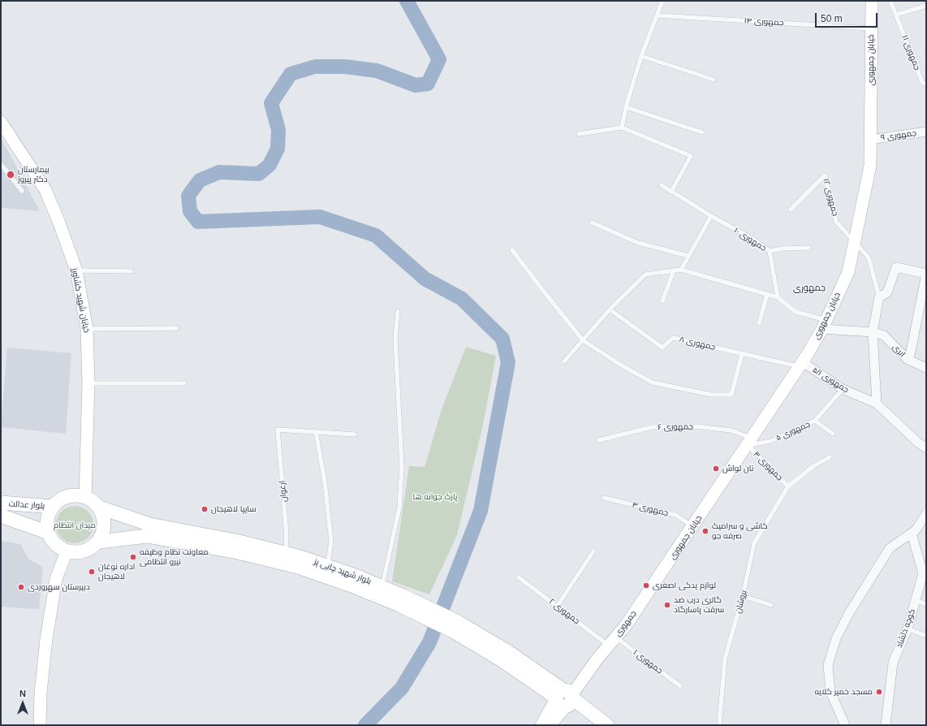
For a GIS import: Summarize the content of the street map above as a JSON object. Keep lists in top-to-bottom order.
{
  "streets": {
    "main road": [
      "خیابان جمهوری",
      "خیابان شهید کشاورز",
      "بلوار عدالت",
      "بلوار شهید چایی پز",
      "جمهوری"
    ],
    "street": [
      "جمهوری ۹",
      "ابری",
      "جمهوری ۵/۱",
      "کوچه دلشاد"
    ],
    "lane": [
      "جمهوری ۱۴",
      "جمهوری ۱۱",
      "جمهوری ۱۲",
      "جمهوری ۱۰",
      "جمهوری ۸",
      "جمهوری ۶",
      "جمهوری ۵",
      "جمهوری ۳",
      "ارغوان",
      "جمهوری ۴",
      "بروشان",
      "جمهوری ۲",
      "جمهوری ۱"
    ]
  },
  "crossings": [
    ["جمهوری ۱۴", "خیابان جمهوری"],
    ["خیابان جمهوری", "جمهوری ۹"],
    ["خیابان جمهوری", "جمهوری ۱۲"],
    ["خیابان جمهوری", "جمهوری ۸"],
    ["خیابان جمهوری", "ابری"],
    ["خیابان جمهوری", "جمهوری ۵/۱"],
    ["خیابان جمهوری", "جمهوری ۶"],
    ["خیابان جمهوری", "جمهوری ۵"],
    ["خیابان جمهوری", "جمهوری ۳"],
    ["خیابان جمهوری", "جمهوری ۴"],
    ["خیابان جمهوری", "جمهوری"],
    ["خیابان شهید کشاورز", "بلوار عدالت"],
    ["خیابان شهید کشاورز", "بلوار شهید چایی پز"],
    ["جمهوری ۸", "جمهوری ۵/۱"],
    ["جمهوری ۵/۱", "جمهوری ۵"],
    ["جمهوری ۶", "جمهوری ۵"],
    ["جمهوری ۶", "جمهوری ۳"],
    ["جمهوری ۵", "جمهوری ۳"],
    ["جمهوری ۳", "بروشان"],
    ["ارغوان", "بلوار شهید چایی پز"],
    ["بلوار عدالت", "بلوار شهید چایی پز"],
    ["بلوار شهید چایی پز", "جمهوری"],
    ["جمهوری ۲", "جمهوری"],
    ["جمهوری ۲", "جمهوری ۱"],
    ["جمهوری", "جمهوری ۱"]
  ],
  "districts": ["جمهوری"],
  "parks": ["پارک جوانه ها", "میدان انتظام"],
  "places": [
    "بیمارستان دکتر پیروز",
    "نان لواش",
    "سایپا لاهیجان",
    "کاشی و سرامیک صرفه جو",
    "معاونت نظام وظیفه نیرو انتظامی",
    "اداره نوغان لاهیجان",
    "لوازم یدکی اصغری",
    "دبیرستان سهروردی",
    "گالری درب ضد سرقت پاسارگاد",
    "مسجد خمیر کلایه"
  ],
  "scale_bar": "50 m",
  "north": "top"
}
